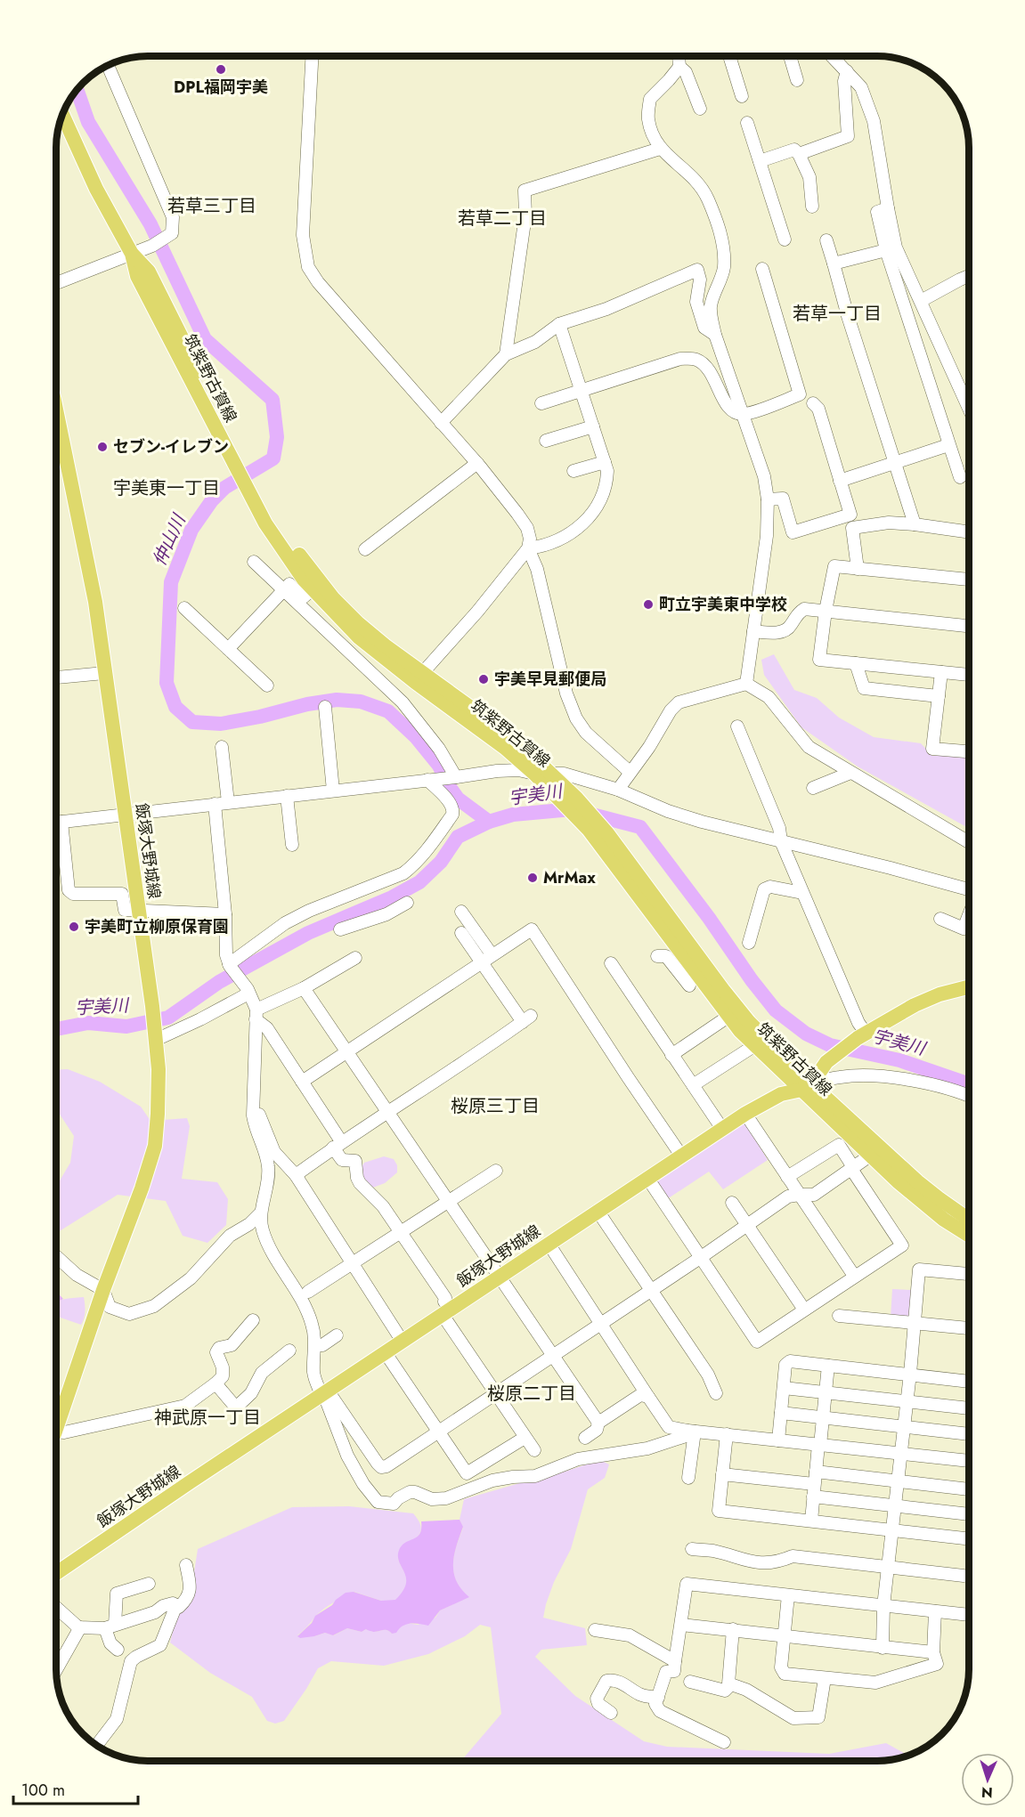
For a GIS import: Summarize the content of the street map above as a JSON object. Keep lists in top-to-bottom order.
{
  "streets": {
    "main road": ["筑紫野古賀線", "飯塚大野城線"]
  },
  "crossings": [
    ["筑紫野古賀線", "飯塚大野城線"]
  ],
  "districts": [
    "若草三丁目",
    "若草二丁目",
    "若草一丁目",
    "宇美東一丁目",
    "桜原三丁目",
    "桜原二丁目",
    "神武原一丁目"
  ],
  "water": ["仲山川", "宇美川"],
  "places": [
    "DPL福岡宇美",
    "セブン-イレブン",
    "町立宇美東中学校",
    "宇美早見郵便局",
    "MrMax",
    "宇美町立柳原保育園"
  ],
  "scale_bar": "100 m",
  "north": "bottom"
}
